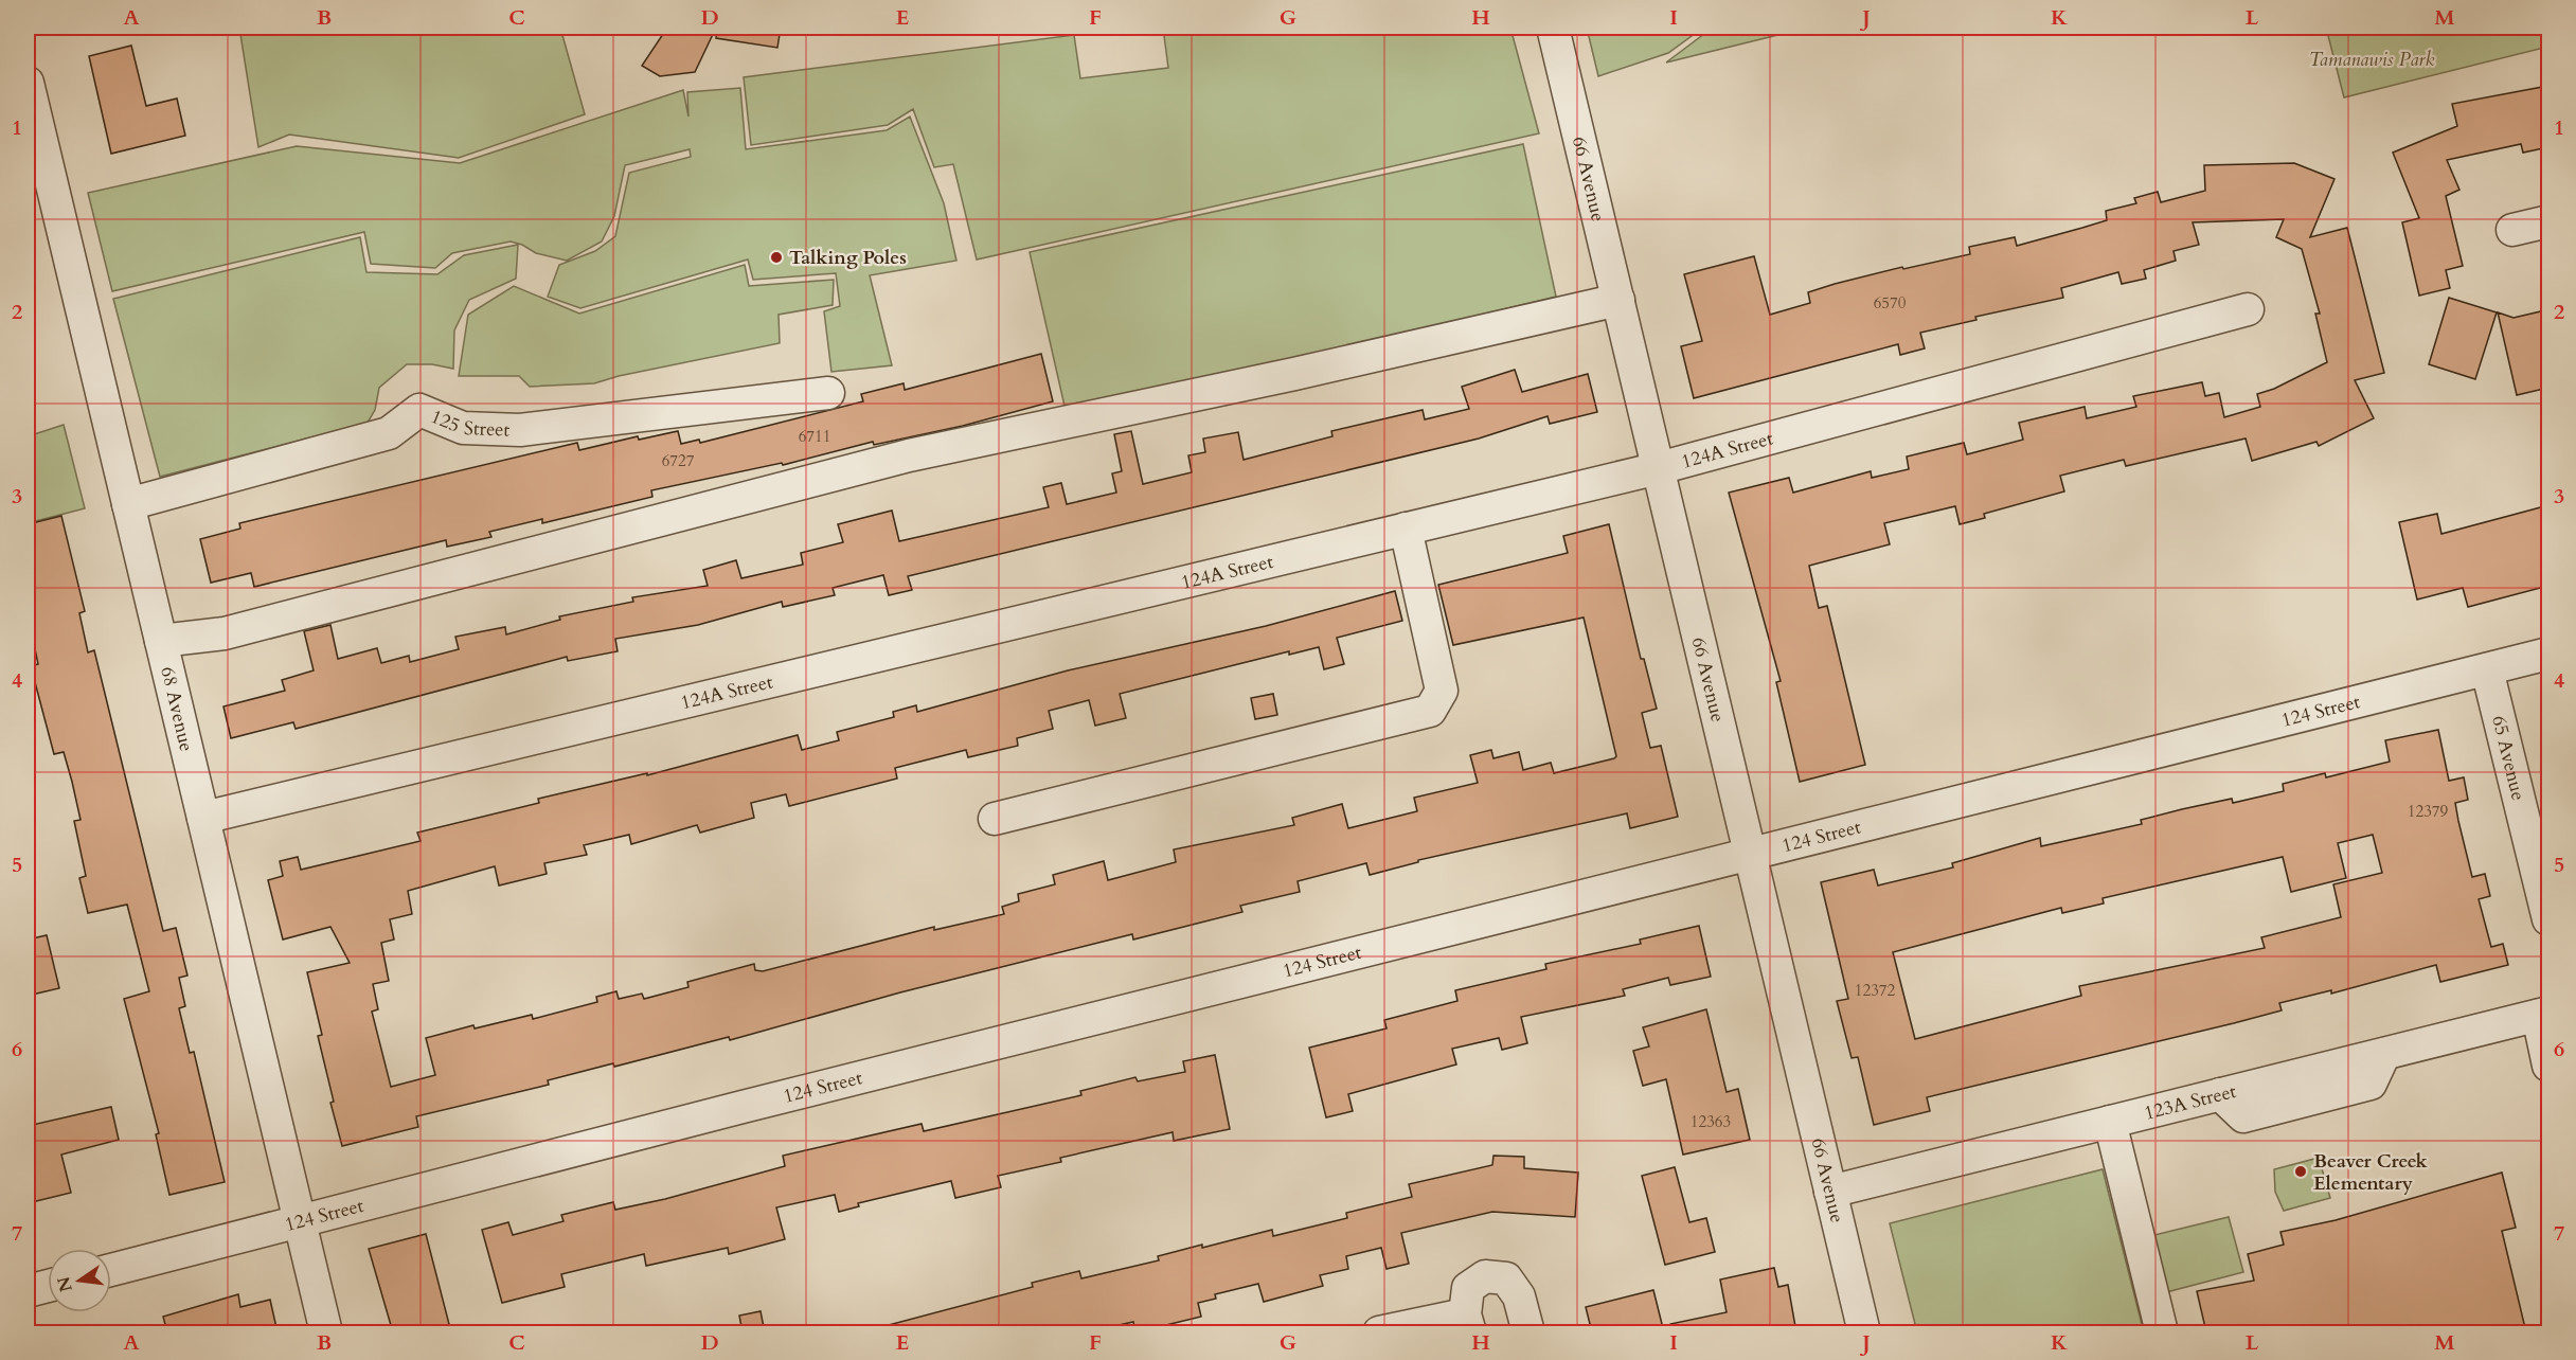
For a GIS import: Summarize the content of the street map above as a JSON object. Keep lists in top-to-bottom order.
{
  "streets": {
    "street": [
      "66 Avenue",
      "125 Street",
      "124A Street",
      "68 Avenue",
      "124 Street",
      "65 Avenue",
      "123A Street"
    ]
  },
  "crossings": [
    ["66 Avenue", "124A Street"],
    ["66 Avenue", "124 Street"],
    ["66 Avenue", "123A Street"],
    ["125 Street", "68 Avenue"],
    ["124A Street", "68 Avenue"],
    ["68 Avenue", "124 Street"],
    ["124 Street", "65 Avenue"]
  ],
  "parks": ["Tamanawis Park"],
  "places": ["Talking Poles", "Beaver Creek Elementary"],
  "house_numbers": [
    "6570",
    "6711",
    "6727",
    "12379",
    "12372",
    "12363"
  ],
  "north": "left",
  "grid": {
    "columns": [
      "A",
      "B",
      "C",
      "D",
      "E",
      "F",
      "G",
      "H",
      "I",
      "J",
      "K",
      "L",
      "M"
    ],
    "rows": [
      "1",
      "2",
      "3",
      "4",
      "5",
      "6",
      "7"
    ]
  }
}
